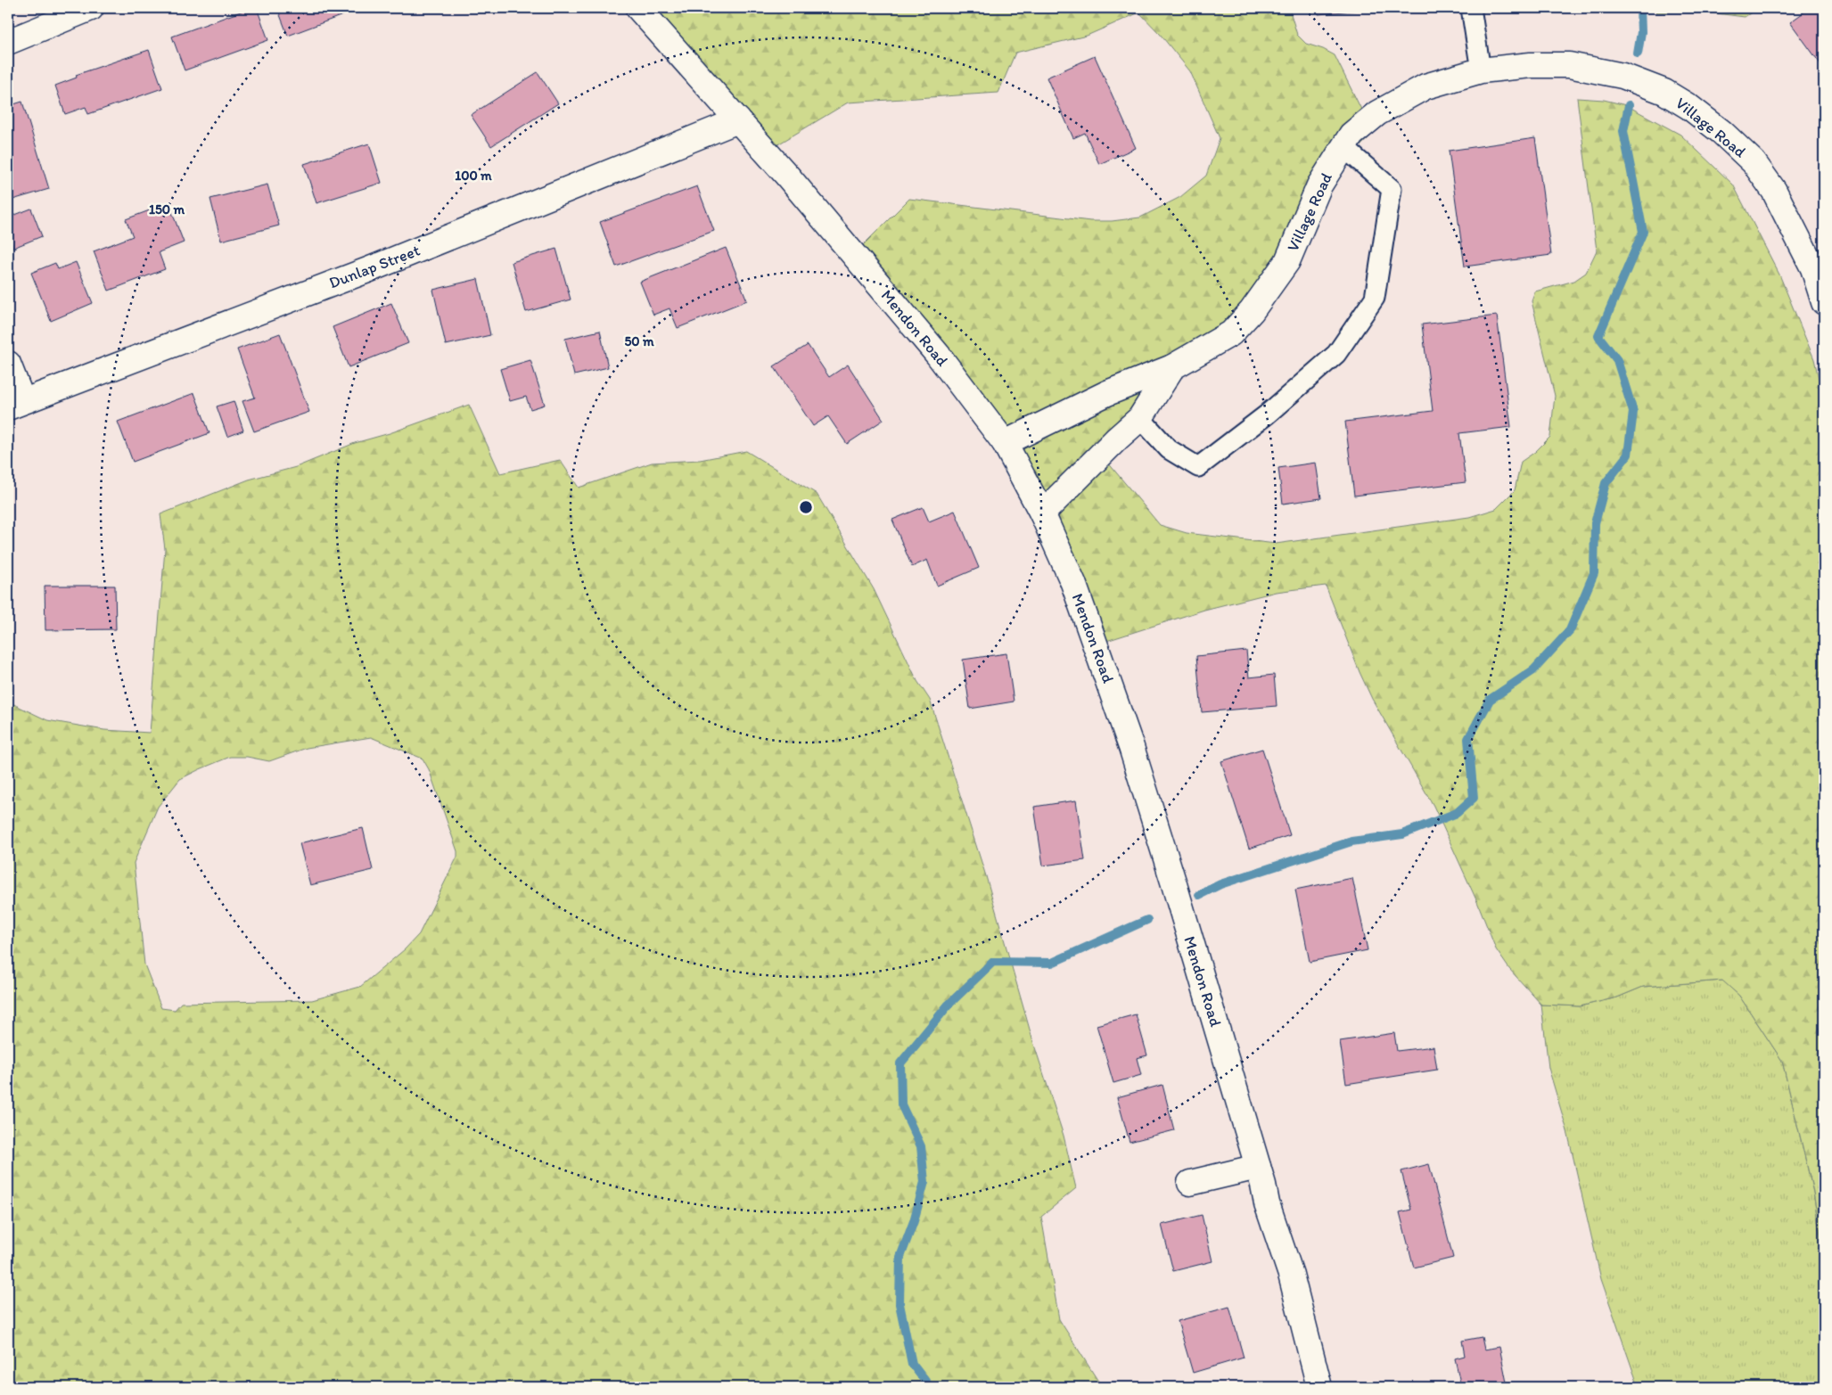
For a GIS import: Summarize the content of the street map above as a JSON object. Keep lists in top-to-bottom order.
{
  "streets": {
    "street": ["Village Road", "Dunlap Street", "Mendon Road"]
  },
  "crossings": [
    ["Village Road", "Mendon Road"],
    ["Dunlap Street", "Mendon Road"]
  ],
  "rings": ["100 m", "150 m", "50 m"]
}
